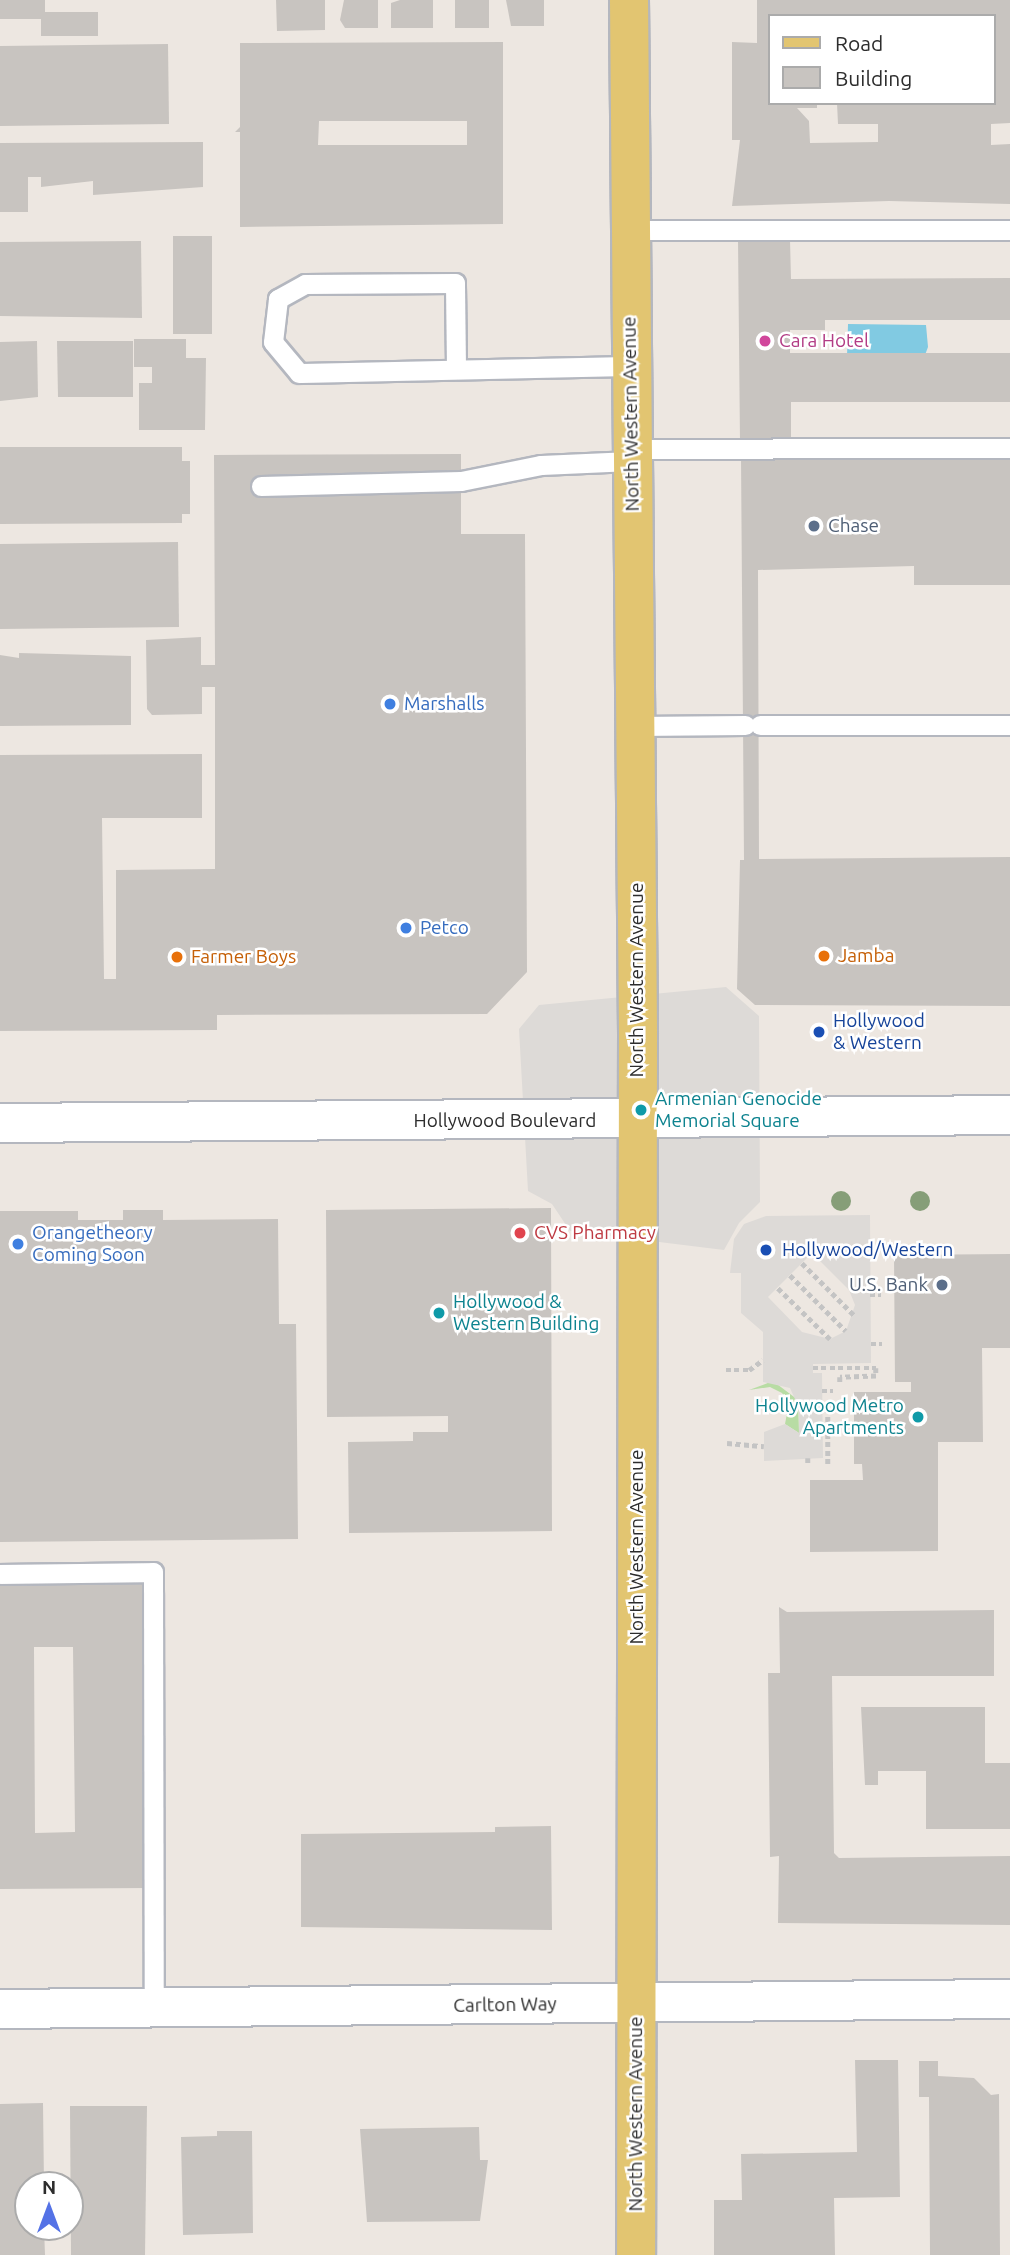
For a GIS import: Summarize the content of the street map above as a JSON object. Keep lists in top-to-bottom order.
{
  "streets": {
    "main road": ["North Western Avenue"],
    "street": ["Hollywood Boulevard", "Carlton Way"]
  },
  "crossings": [
    ["North Western Avenue", "Hollywood Boulevard"],
    ["North Western Avenue", "Carlton Way"]
  ],
  "places": [
    "Cara Hotel",
    "Chase",
    "Marshalls",
    "Petco",
    "Jamba",
    "Farmer Boys",
    "Hollywood & Western",
    "Armenian Genocide Memorial Square",
    "CVS Pharmacy",
    "Orangetheory Coming Soon",
    "Hollywood/Western",
    "U.S. Bank",
    "Hollywood & Western Building",
    "Hollywood Metro Apartments"
  ],
  "legend": ["Road", "Building"],
  "north": "top"
}
